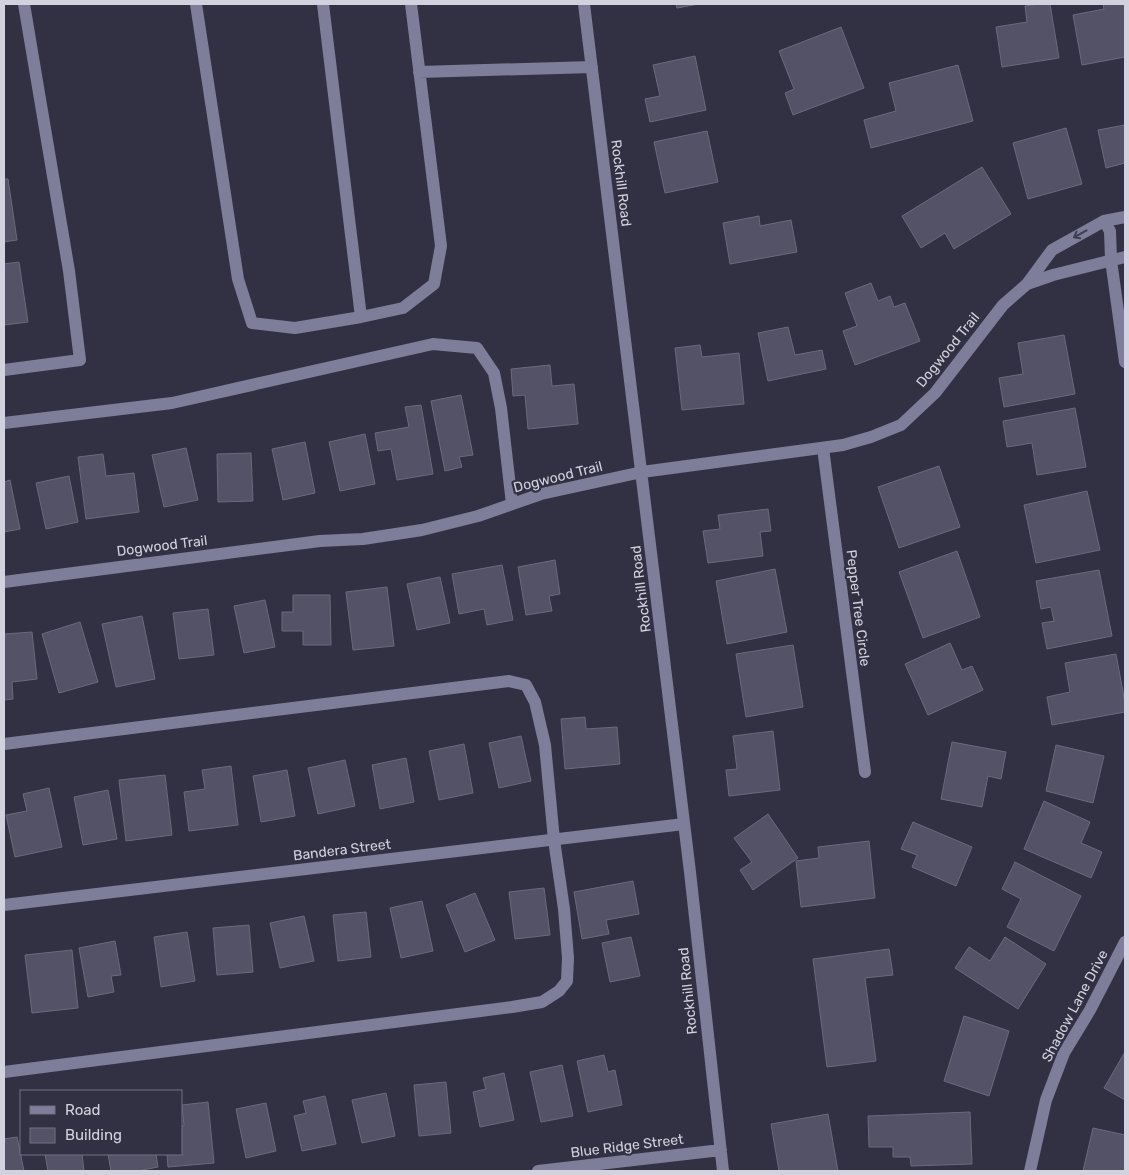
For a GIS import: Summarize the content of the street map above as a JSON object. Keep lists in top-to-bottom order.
{
  "streets": {
    "street": [
      "Rockhill Road",
      "Dogwood Trail",
      "Pepper Tree Circle",
      "Bandera Street",
      "Shadow Lane Drive",
      "Blue Ridge Street"
    ]
  },
  "crossings": [
    ["Rockhill Road", "Dogwood Trail"],
    ["Rockhill Road", "Bandera Street"],
    ["Rockhill Road", "Blue Ridge Street"],
    ["Dogwood Trail", "Pepper Tree Circle"]
  ],
  "legend": ["Road", "Building"]
}
